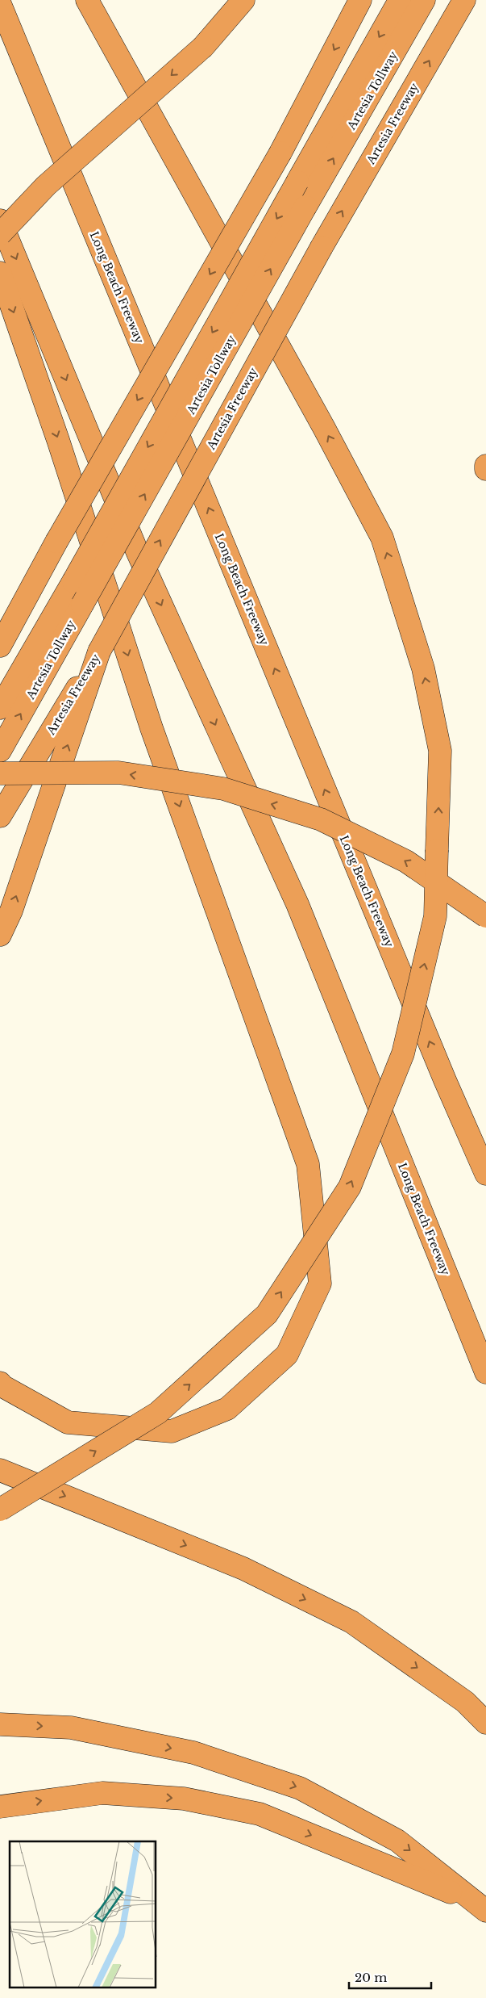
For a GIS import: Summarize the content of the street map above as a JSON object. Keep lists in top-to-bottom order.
{
  "streets": {
    "highway": ["Artesia Tollway", "Artesia Freeway", "Long Beach Freeway"]
  },
  "scale_bar": "20 m"
}
